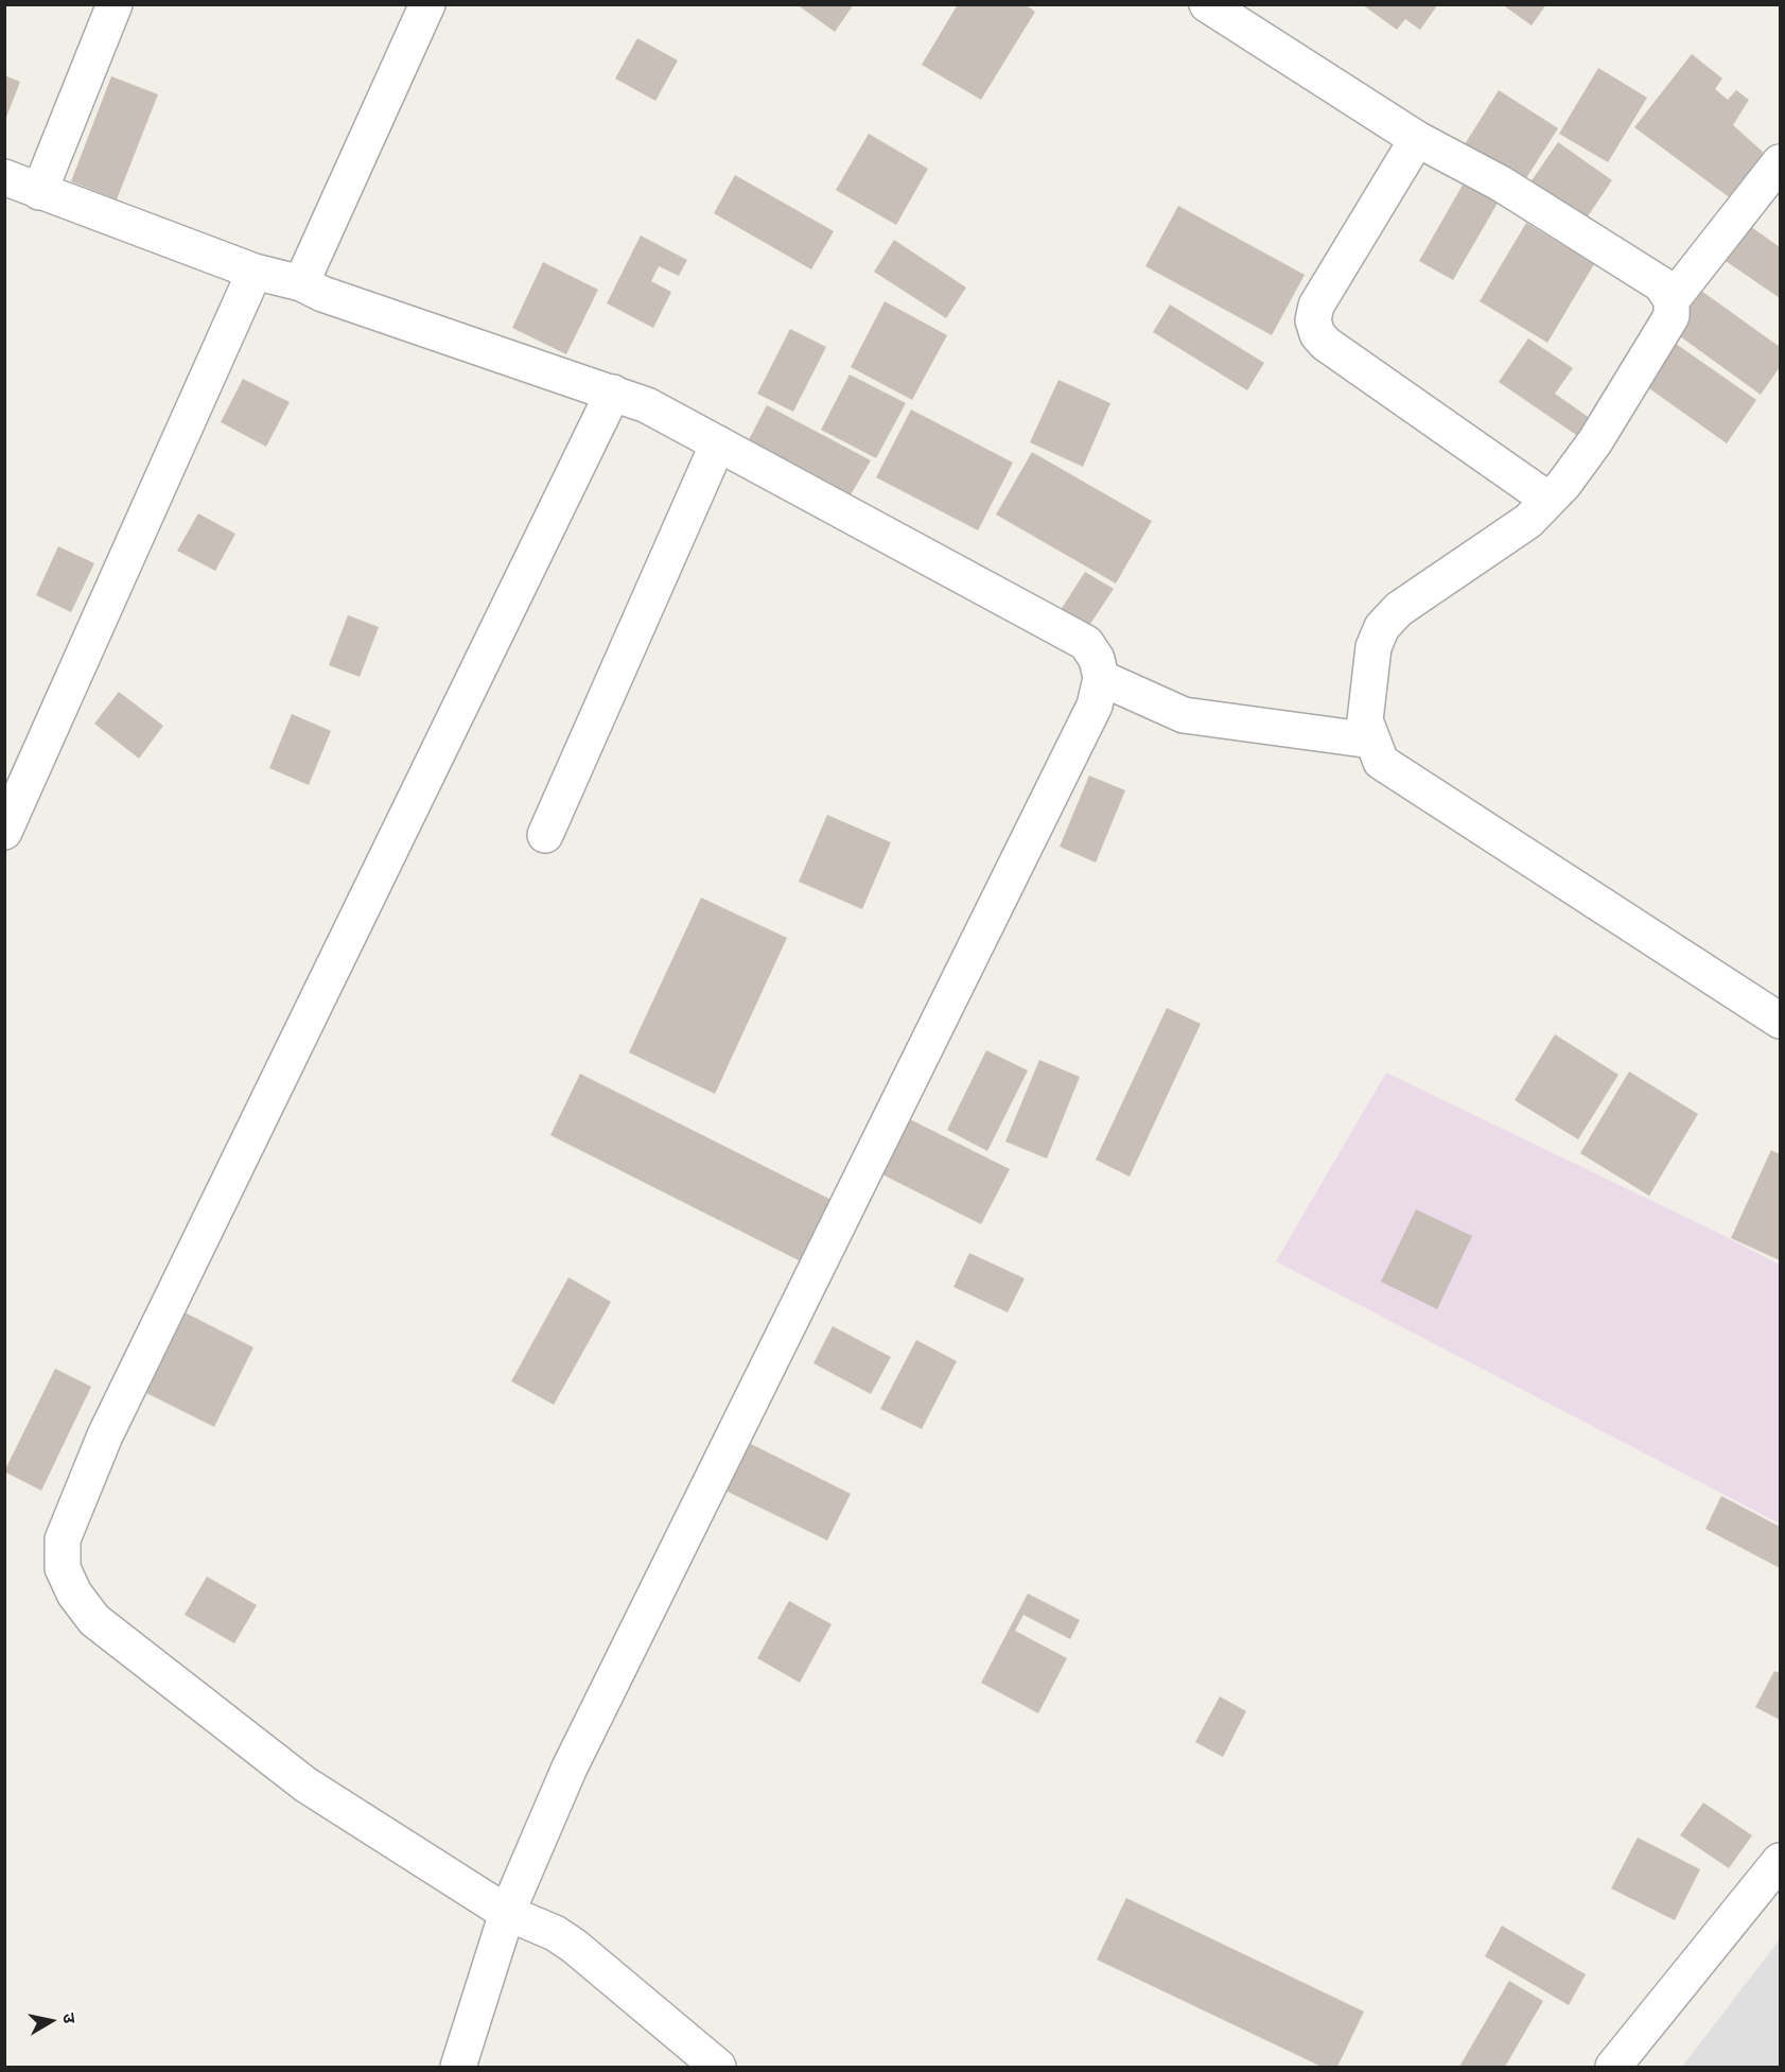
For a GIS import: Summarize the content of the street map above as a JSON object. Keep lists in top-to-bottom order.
{
  "north": "right"
}
